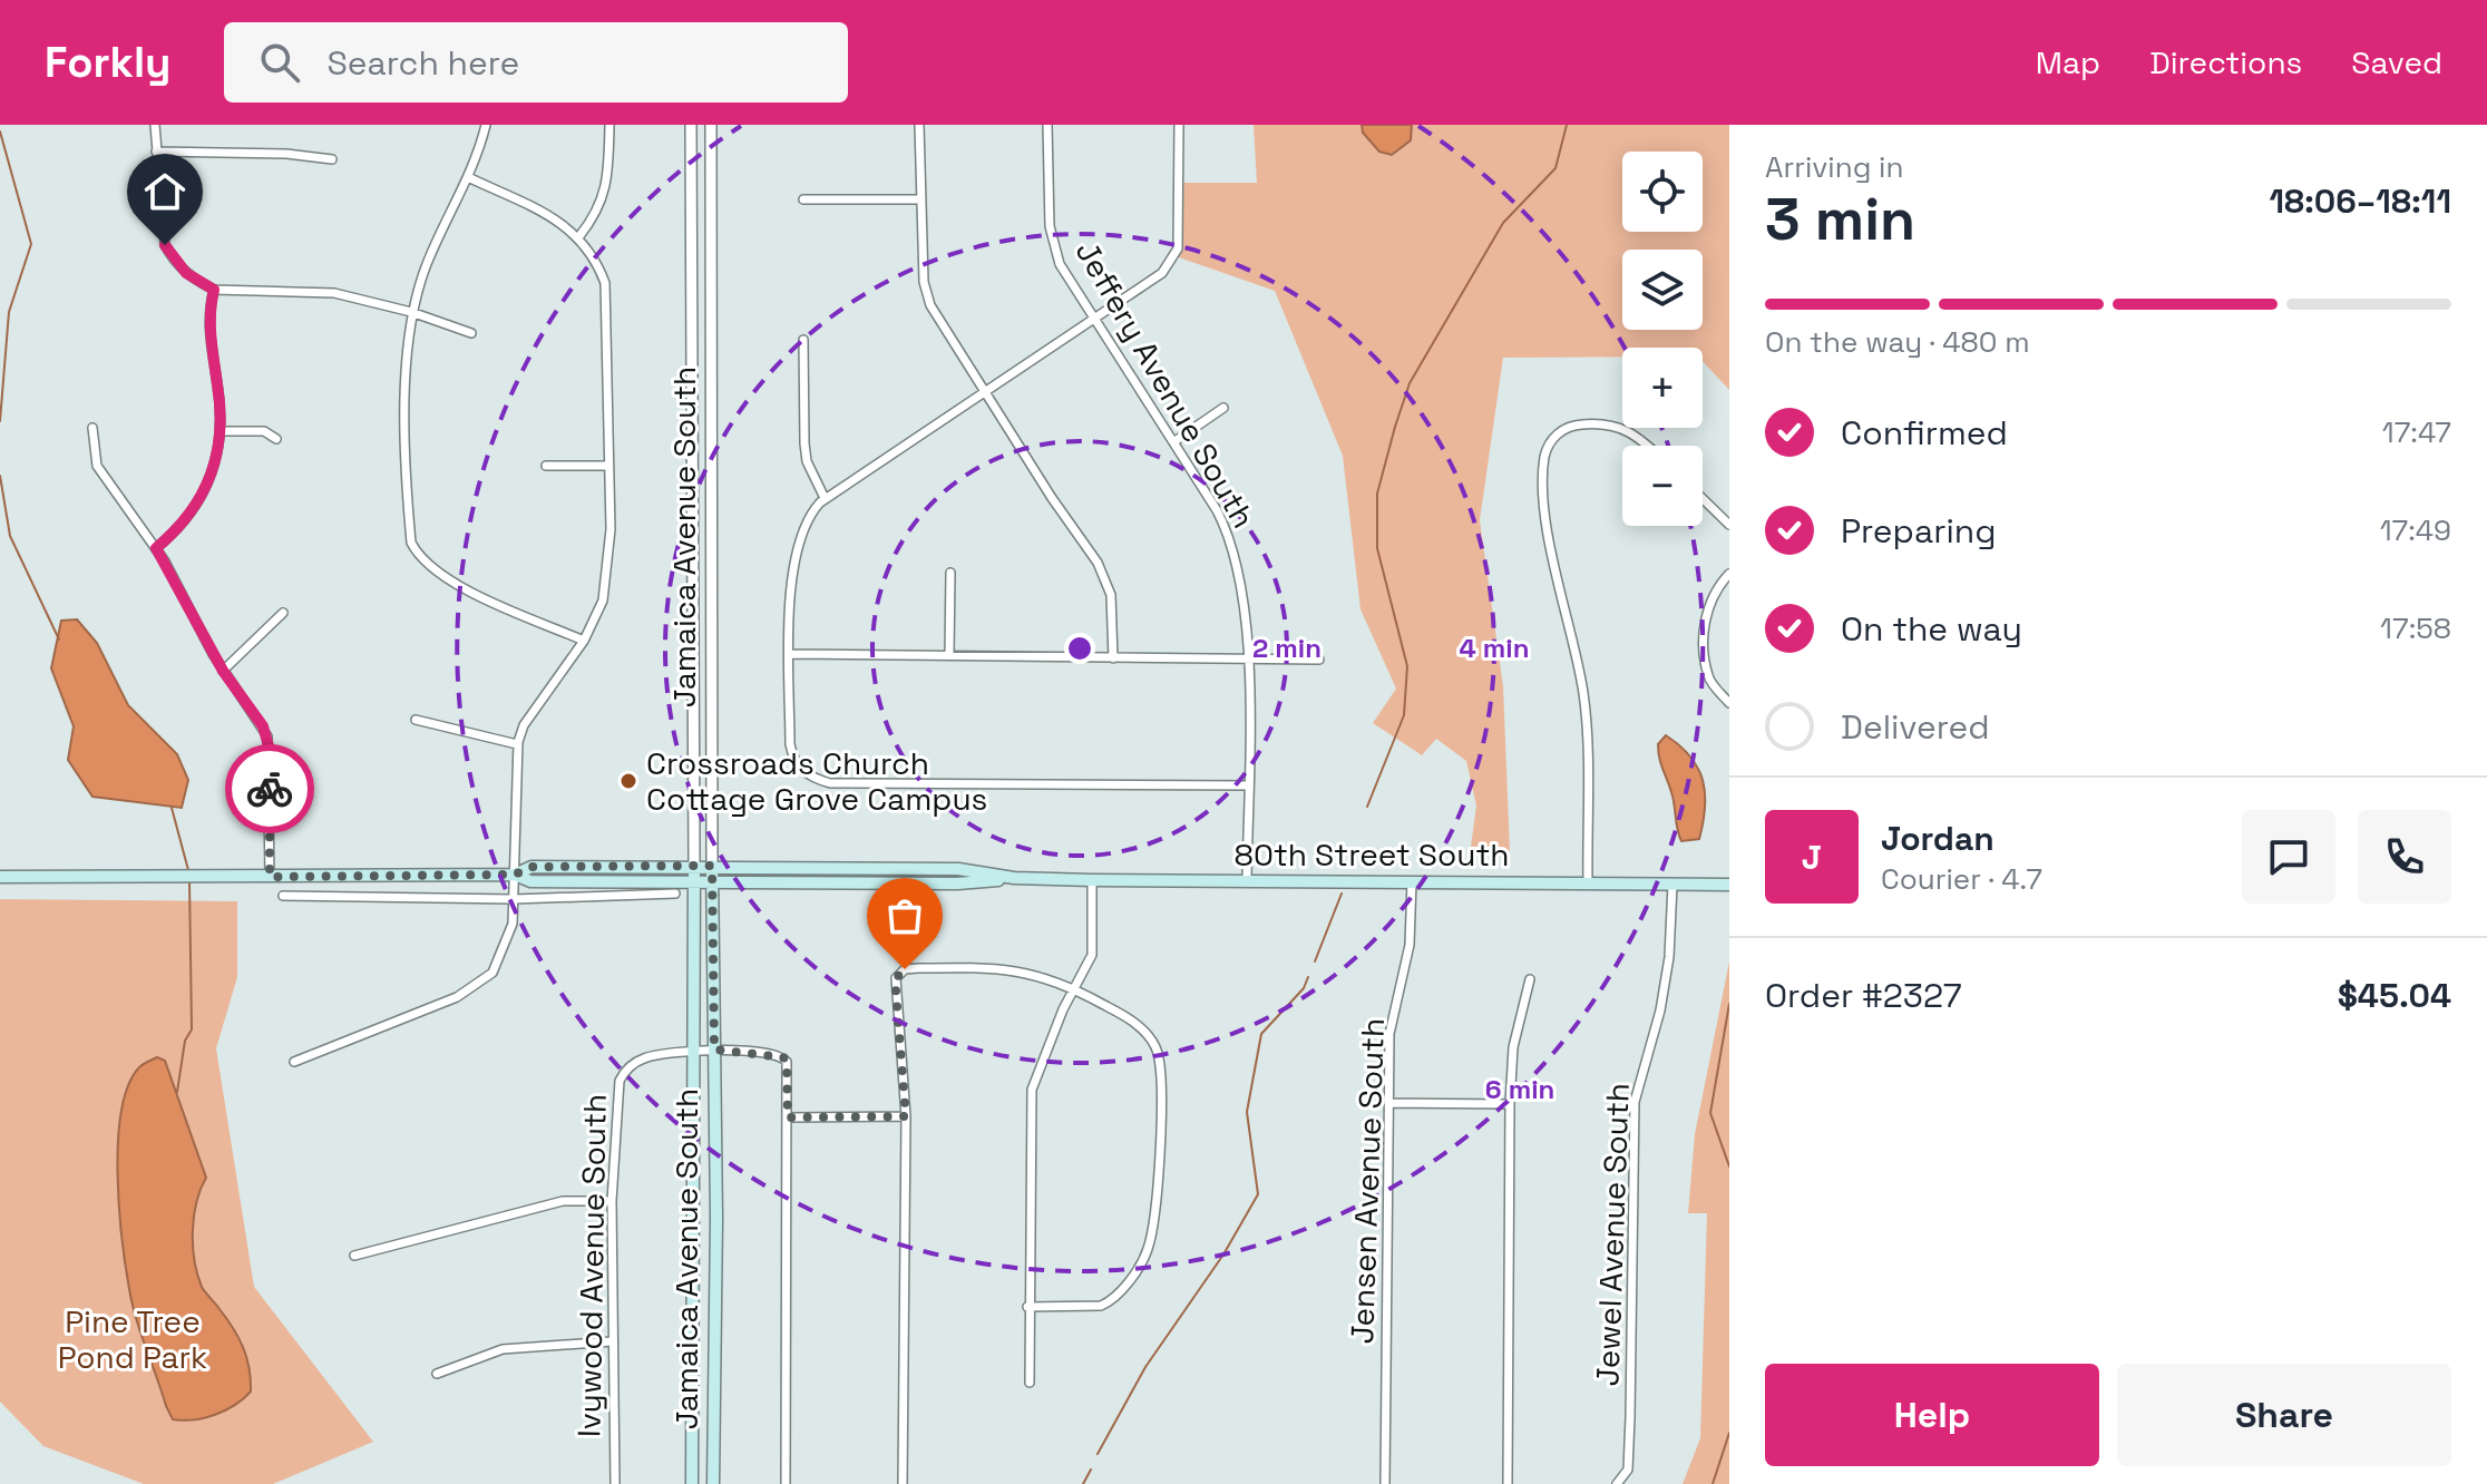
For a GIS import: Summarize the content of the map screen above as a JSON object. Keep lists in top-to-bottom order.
{
  "streets": {
    "main road": ["Jamaica Avenue South", "80th Street South"],
    "street": [
      "Jeffery Avenue South",
      "Jensen Avenue South",
      "Jewel Avenue South",
      "Ivywood Avenue South"
    ]
  },
  "crossings": [
    ["Jeffery Avenue South", "80th Street South"],
    ["Jamaica Avenue South", "80th Street South"],
    ["Jamaica Avenue South", "Ivywood Avenue South"],
    ["80th Street South", "Jensen Avenue South"],
    ["80th Street South", "Jewel Avenue South"]
  ],
  "parks": ["Pine Tree Pond Park"],
  "places": ["Crossroads Church Cottage Grove Campus"],
  "page": {
    "header": "Forkly",
    "search": "Search here",
    "nav": ["Map", "Directions", "Saved"],
    "heading": ["3 min", "Arriving in", "18:06–18:11"],
    "panel": [
      "Jordan",
      "Courier · 4.7",
      "Order #2327",
      "$45.04"
    ],
    "map_buttons": ["+", "−"],
    "bar": "On the way · 480 m",
    "list": [
      ["Confirmed", "17:47"],
      ["Preparing", "17:49"],
      ["On the way", "17:58"],
      "Delivered"
    ],
    "round": "J",
    "buttons": ["Help", "Share"]
  },
  "rings": ["2 min", "4 min", "6 min"]
}
